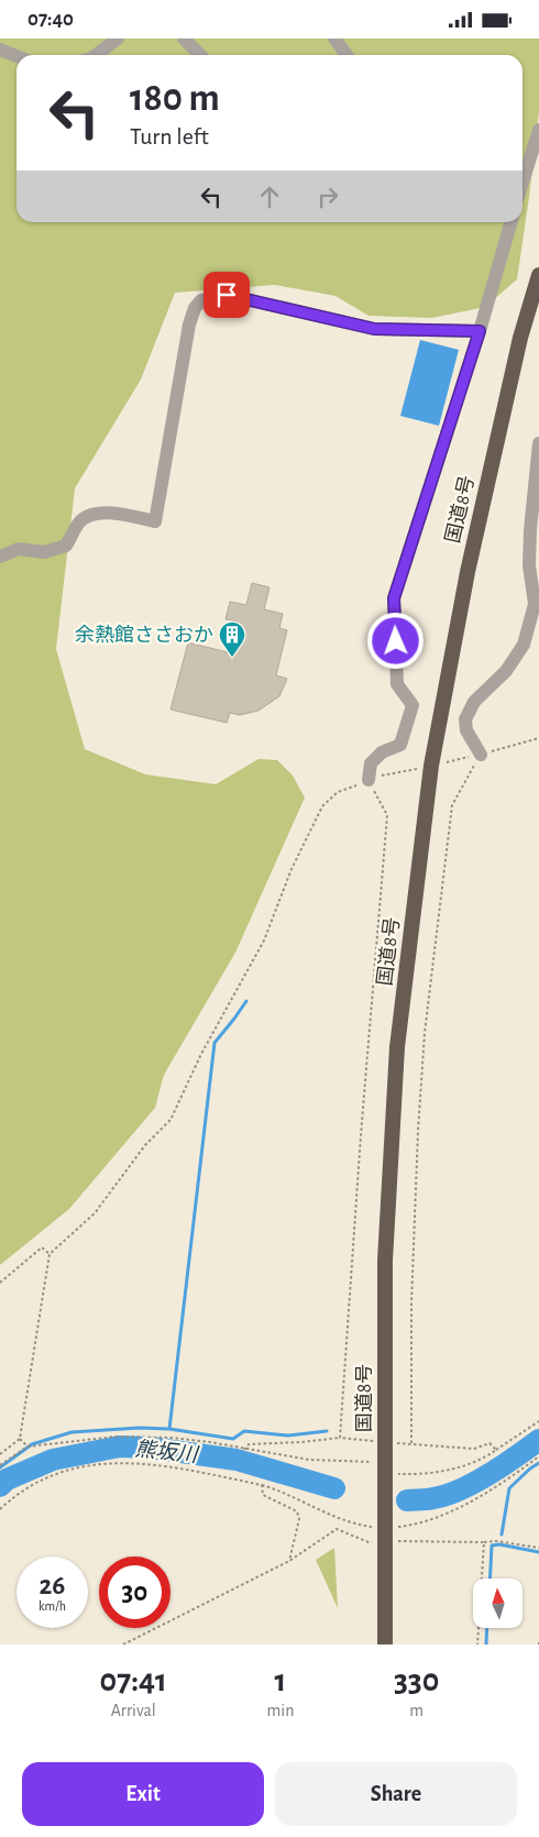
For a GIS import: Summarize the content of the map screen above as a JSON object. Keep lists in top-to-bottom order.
{
  "streets": {
    "highway": ["国道8号"]
  },
  "water": ["熊坂川"],
  "places": {
    "building": ["余熱館ささおか"]
  },
  "north": "top",
  "page": {
    "status": "07:40",
    "turn": ["180 m", "Turn left"],
    "speed": "26 km/h",
    "limit": "30",
    "eta": [
      "07:41",
      "Arrival",
      "1",
      "min",
      "330",
      "m"
    ],
    "buttons": ["Exit", "Share"]
  }
}
